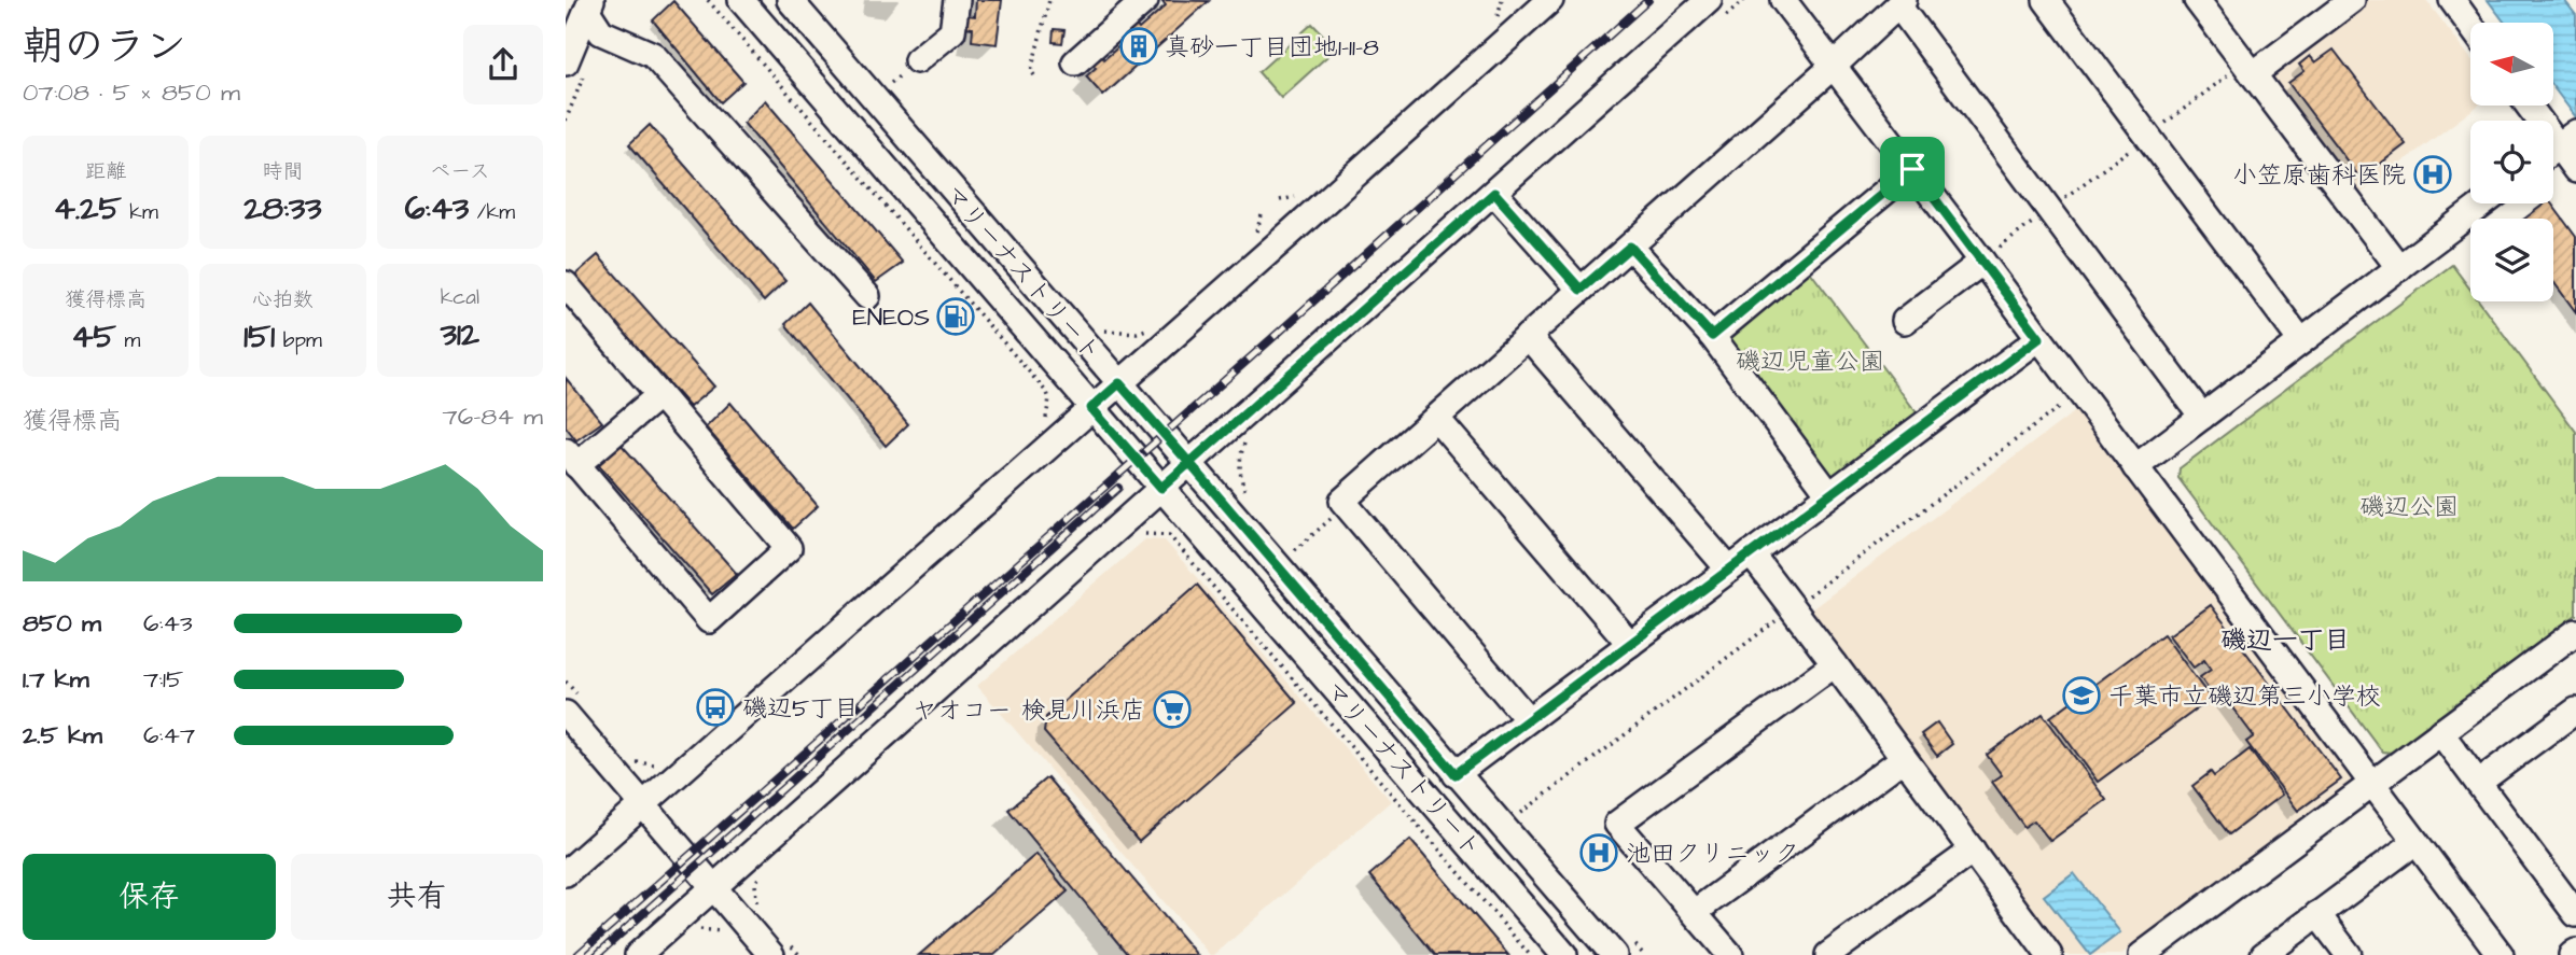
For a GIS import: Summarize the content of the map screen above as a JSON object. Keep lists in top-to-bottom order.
{
  "streets": {
    "street": ["マリーナストリート"]
  },
  "districts": ["磯辺一丁目"],
  "parks": ["磯辺児童公園", "磯辺公園"],
  "places": {
    "building": ["真砂一丁目団地1-11-8"],
    "hospital": ["小笠原歯科医院", "池田クリニック"],
    "fuel station": ["ENEOS"],
    "school or university": ["千葉市立磯辺第三小学校"],
    "bus stop": ["磯辺5丁目"],
    "supermarket": ["ヤオコー 検見川浜店"]
  },
  "north": "left",
  "page": {
    "heading": ["朝のラン", "07:08 · 5 × 850 m"],
    "stats": [
      ["距離", "4.25 km"],
      ["時間", "28:33"],
      ["ペース", "6:43 /km"],
      ["獲得標高", "45 m"],
      ["心拍数", "151 bpm"],
      ["kcal", "312"]
    ],
    "chart": ["獲得標高", "76–84 m"],
    "list": [
      {
        "name": "850 m",
        "note": "6:43"
      },
      {
        "name": "1.7 km",
        "note": "7:15"
      },
      {
        "name": "2.5 km",
        "note": "6:47"
      }
    ],
    "buttons": ["保存", "共有"]
  }
}
